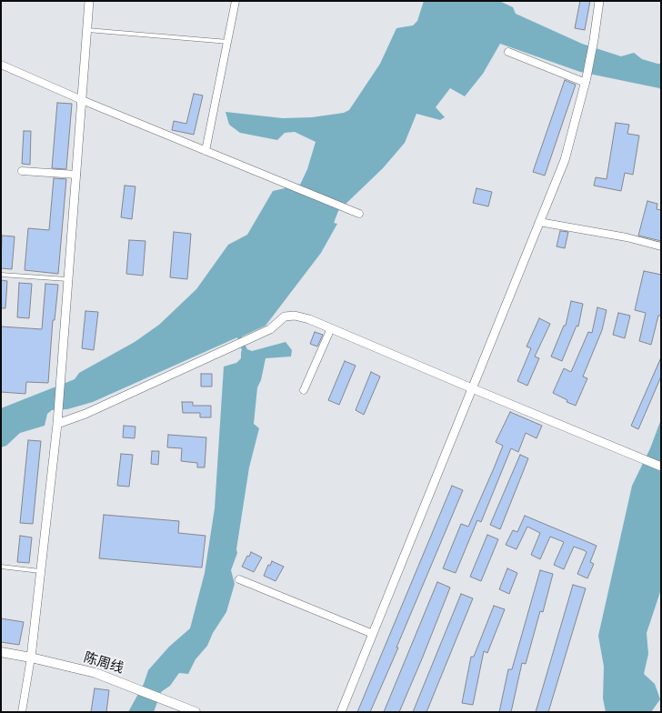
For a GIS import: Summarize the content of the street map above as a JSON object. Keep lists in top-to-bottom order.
{
  "streets": {
    "main road": ["陈周线"]
  }
}
